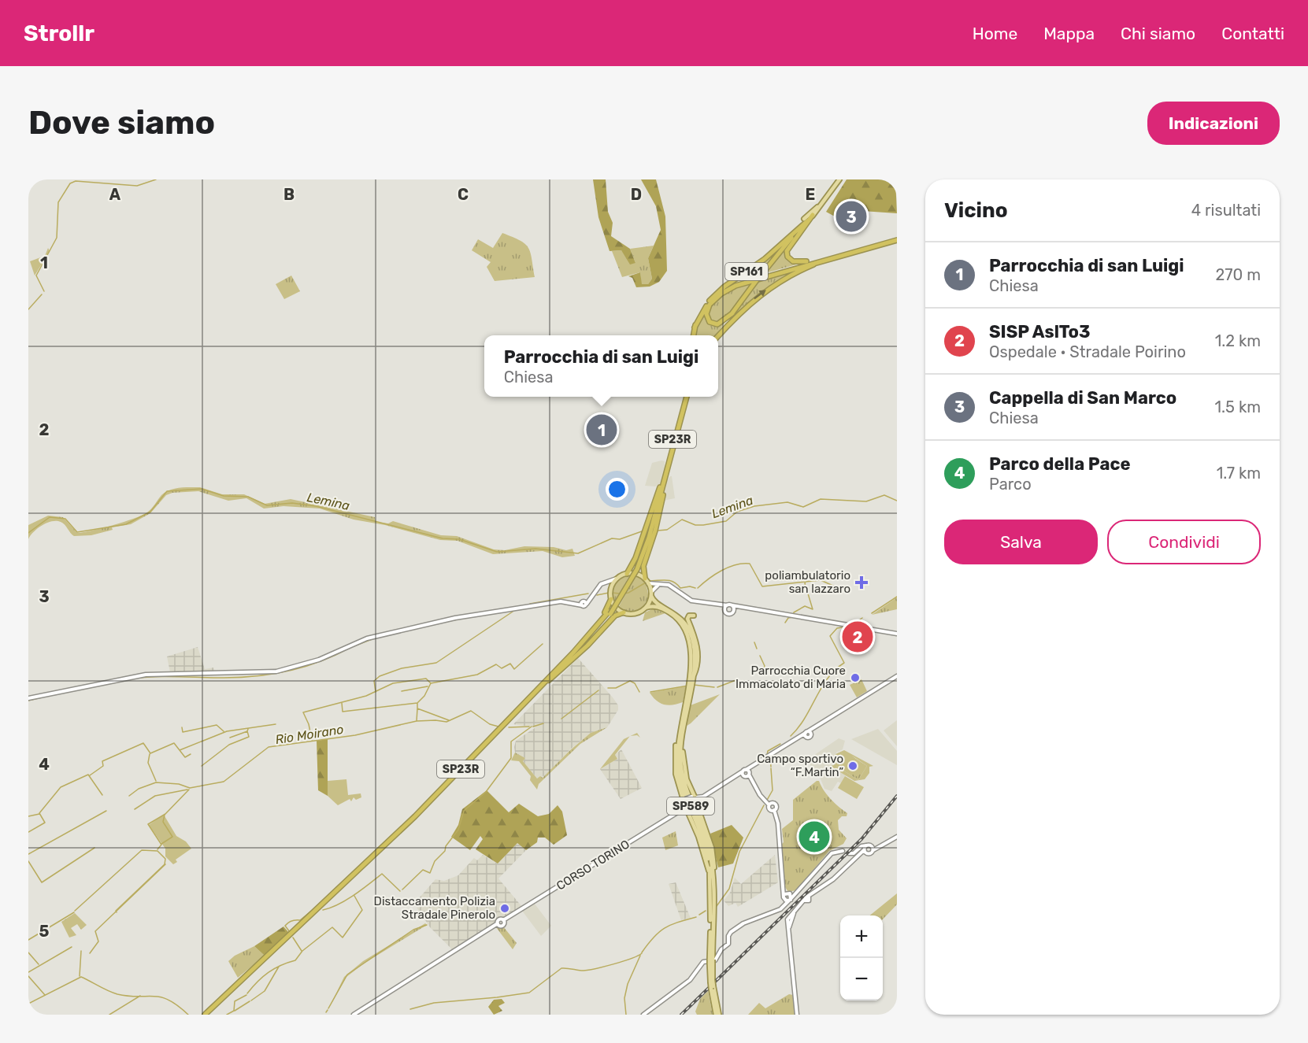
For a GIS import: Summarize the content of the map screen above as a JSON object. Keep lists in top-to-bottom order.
{
  "streets": {
    "highway": ["SP161", "SP23R"],
    "main road": ["SP589", "CORSO TORINO"]
  },
  "water": ["Lemina", "Rio Moirano"],
  "places": {
    "health": ["poliambulatorio san lazzaro"],
    "other": ["Parrocchia Cuore Immacolato di Maria", "Campo sportivo “F.Martin”", "Distaccamento Polizia Stradale Pinerolo"]
  },
  "page": {
    "header": "Strollr",
    "nav": [
      "Home",
      "Mappa",
      "Chi siamo",
      "Contatti"
    ],
    "buttons": [
      "Indicazioni",
      ["Salva", "Condividi"]
    ],
    "title": "Dove siamo",
    "heading": ["Vicino", "4 risultati"],
    "pins": [
      "3",
      "1",
      "2",
      "4"
    ],
    "list": [
      {
        "mark": "1",
        "name": "Parrocchia di san Luigi",
        "note": "Chiesa",
        "value": "270 m"
      },
      {
        "mark": "2",
        "name": "SISP AslTo3",
        "note": "Ospedale · Stradale Poirino",
        "value": "1.2 km"
      },
      {
        "mark": "3",
        "name": "Cappella di San Marco",
        "note": "Chiesa",
        "value": "1.5 km"
      },
      {
        "mark": "4",
        "name": "Parco della Pace",
        "note": "Parco",
        "value": "1.7 km"
      }
    ],
    "popup": ["Parrocchia di san Luigi", "Chiesa"],
    "map_buttons": ["+", "−"]
  },
  "grid": {
    "columns": [
      "A",
      "B",
      "C",
      "D",
      "E"
    ],
    "rows": [
      "1",
      "2",
      "3",
      "4",
      "5"
    ]
  }
}
